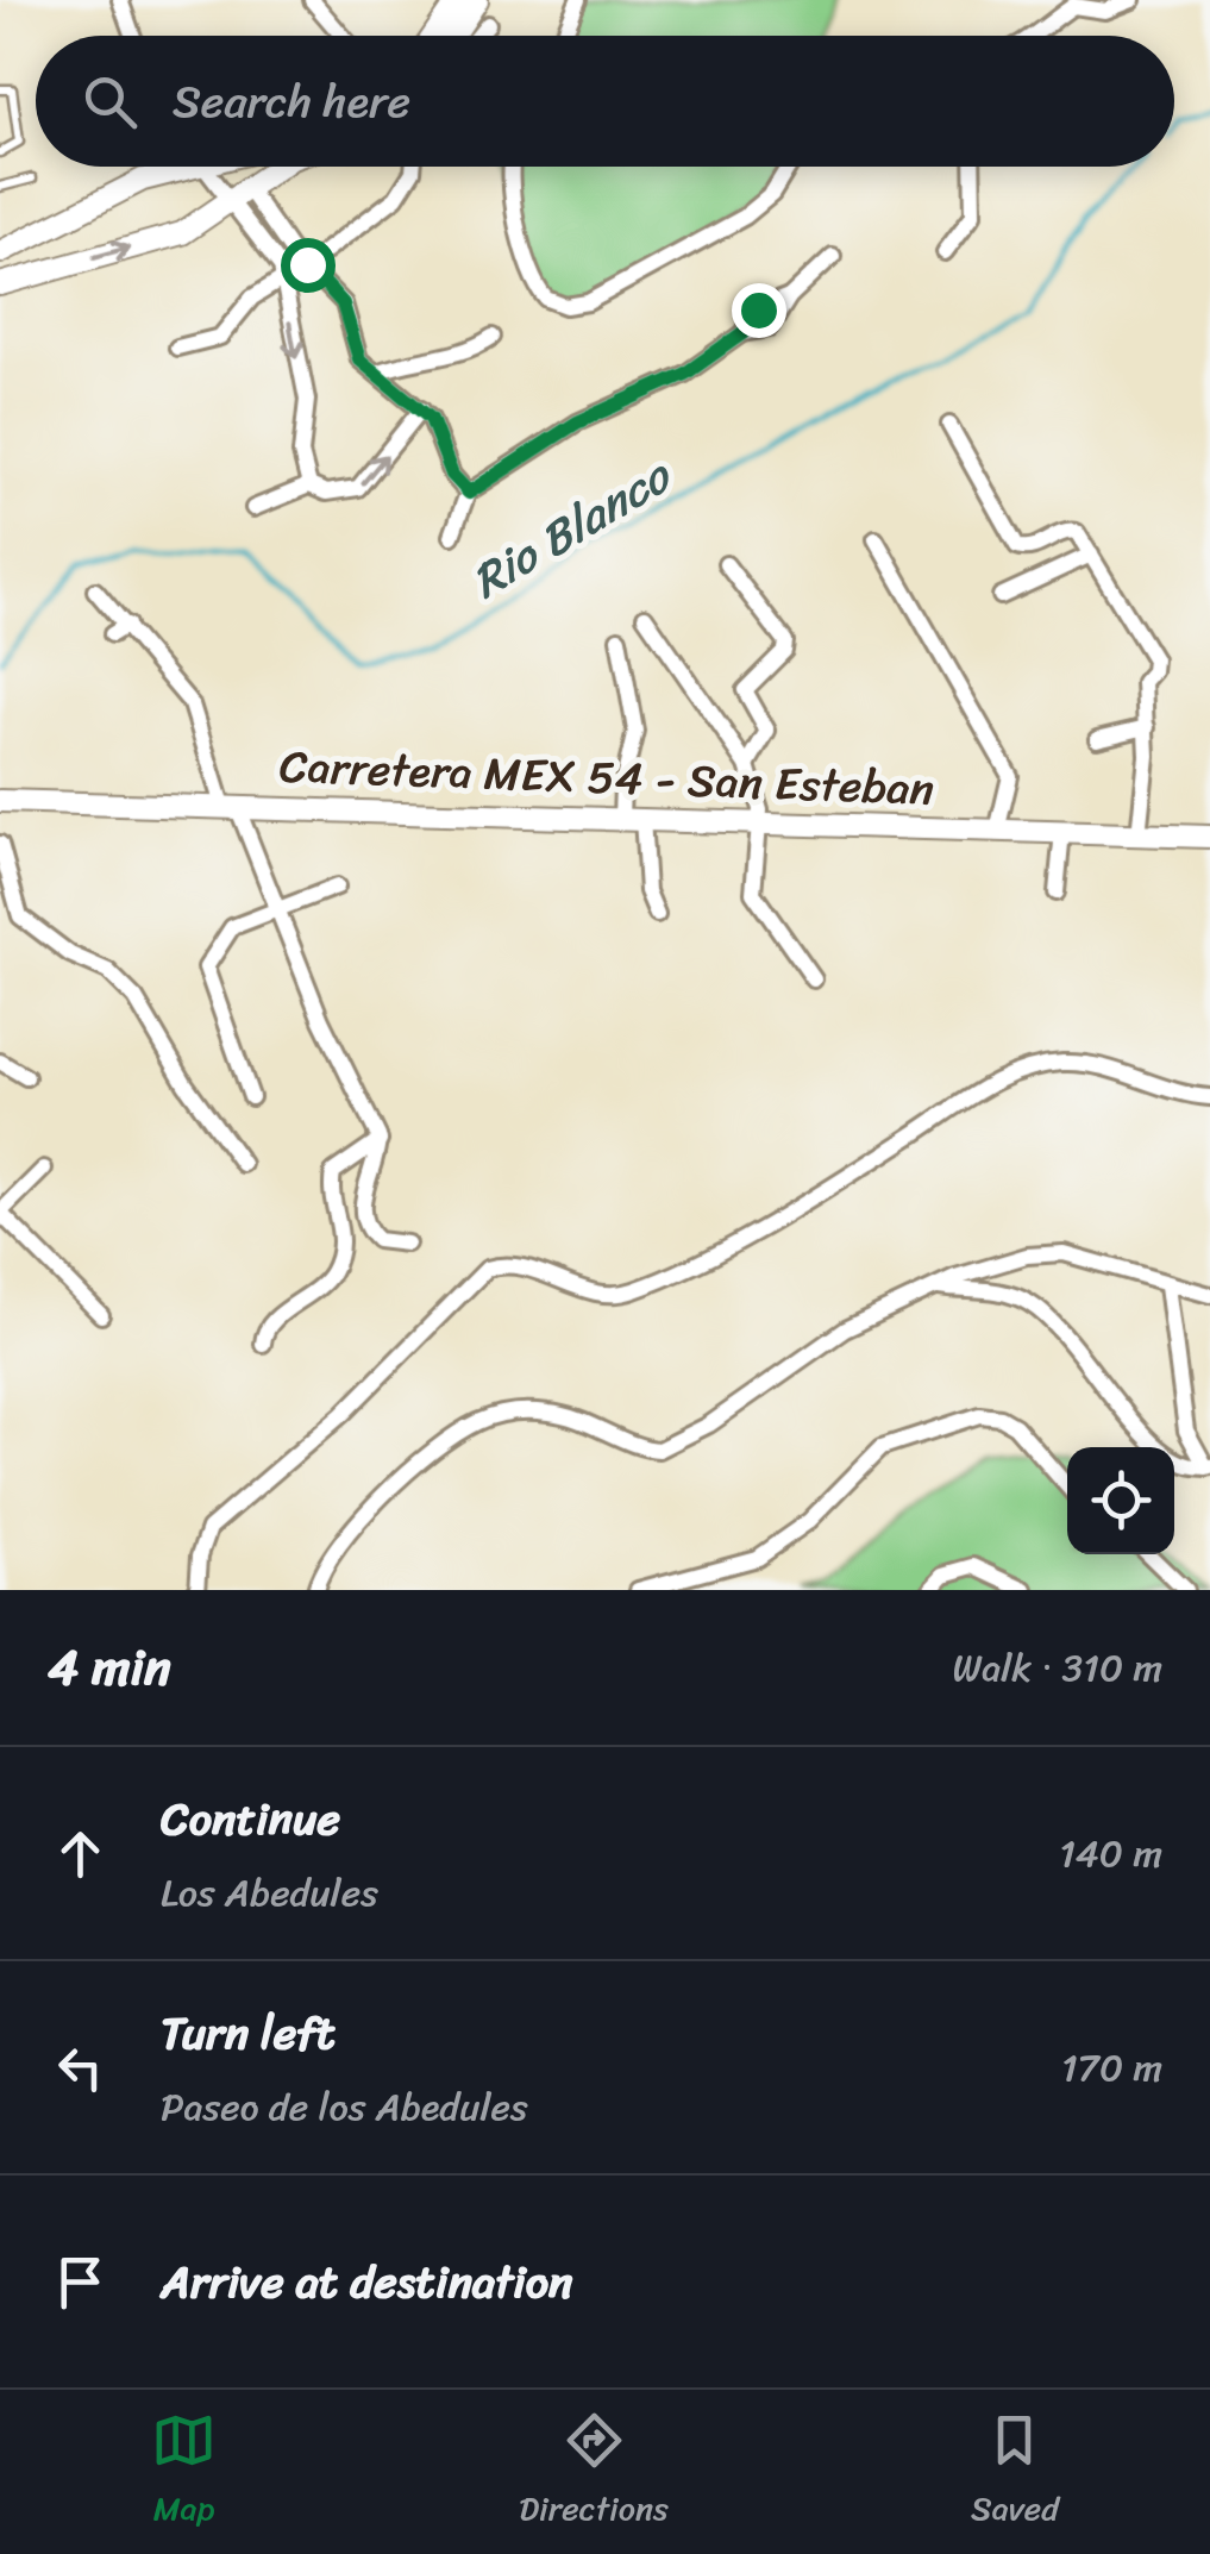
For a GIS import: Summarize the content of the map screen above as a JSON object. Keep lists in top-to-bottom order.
{
  "streets": {
    "street": ["Carretera MEX 54 - San Esteban"]
  },
  "water": ["Rio Blanco"],
  "page": {
    "search": "Search here",
    "heading": ["4 min", "Walk · 310 m"],
    "list": [
      ["Continue", "Los Abedules", "140 m"],
      ["Turn left", "Paseo de los Abedules", "170 m"],
      "Arrive at destination"
    ],
    "nav": ["Map", "Directions", "Saved"]
  }
}
